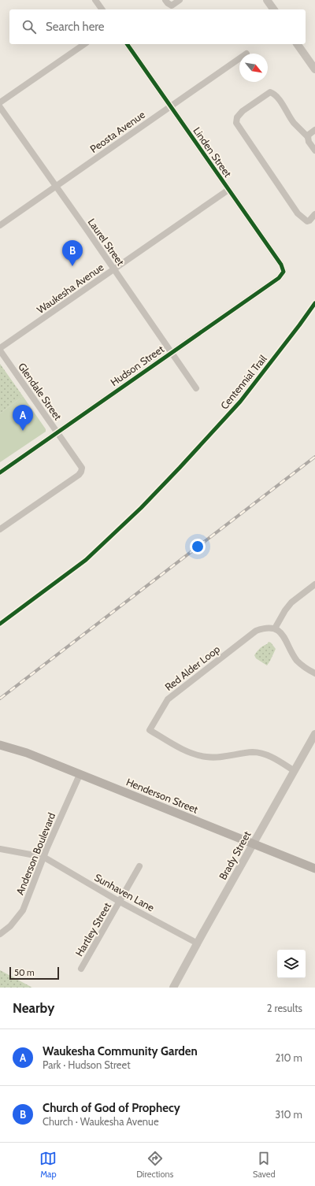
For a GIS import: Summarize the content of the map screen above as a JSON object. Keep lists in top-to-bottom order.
{
  "streets": {
    "main road": ["Henderson Street"],
    "street": [
      "Peosta Avenue",
      "Linden Street",
      "Laurel Street",
      "Waukesha Avenue",
      "Hudson Street",
      "Glendale Street",
      "Red Alder Loop",
      "Anderson Boulevard",
      "Brady Street",
      "Sunhaven Lane",
      "Hartley Street"
    ],
    "cycle path": ["Centennial Trail"]
  },
  "crossings": [
    ["Peosta Avenue", "Linden Street"],
    ["Peosta Avenue", "Laurel Street"],
    ["Linden Street", "Waukesha Avenue"],
    ["Linden Street", "Hudson Street"],
    ["Laurel Street", "Waukesha Avenue"],
    ["Laurel Street", "Hudson Street"],
    ["Hudson Street", "Glendale Street"],
    ["Red Alder Loop", "Brady Street"],
    ["Henderson Street", "Anderson Boulevard"],
    ["Henderson Street", "Brady Street"],
    ["Anderson Boulevard", "Sunhaven Lane"],
    ["Brady Street", "Sunhaven Lane"],
    ["Sunhaven Lane", "Hartley Street"]
  ],
  "scale_bar": "50 m",
  "north": "bottom right",
  "page": {
    "search": "Search here",
    "pins": ["B", "A"],
    "scale": "50 m",
    "heading": ["Nearby", "2 results"],
    "list": [
      {
        "mark": "A",
        "name": "Waukesha Community Garden",
        "note": "Park · Hudson Street",
        "value": "210 m"
      },
      {
        "mark": "B",
        "name": "Church of God of Prophecy",
        "note": "Church · Waukesha Avenue",
        "value": "310 m"
      }
    ],
    "nav": ["Map", "Directions", "Saved"]
  }
}
